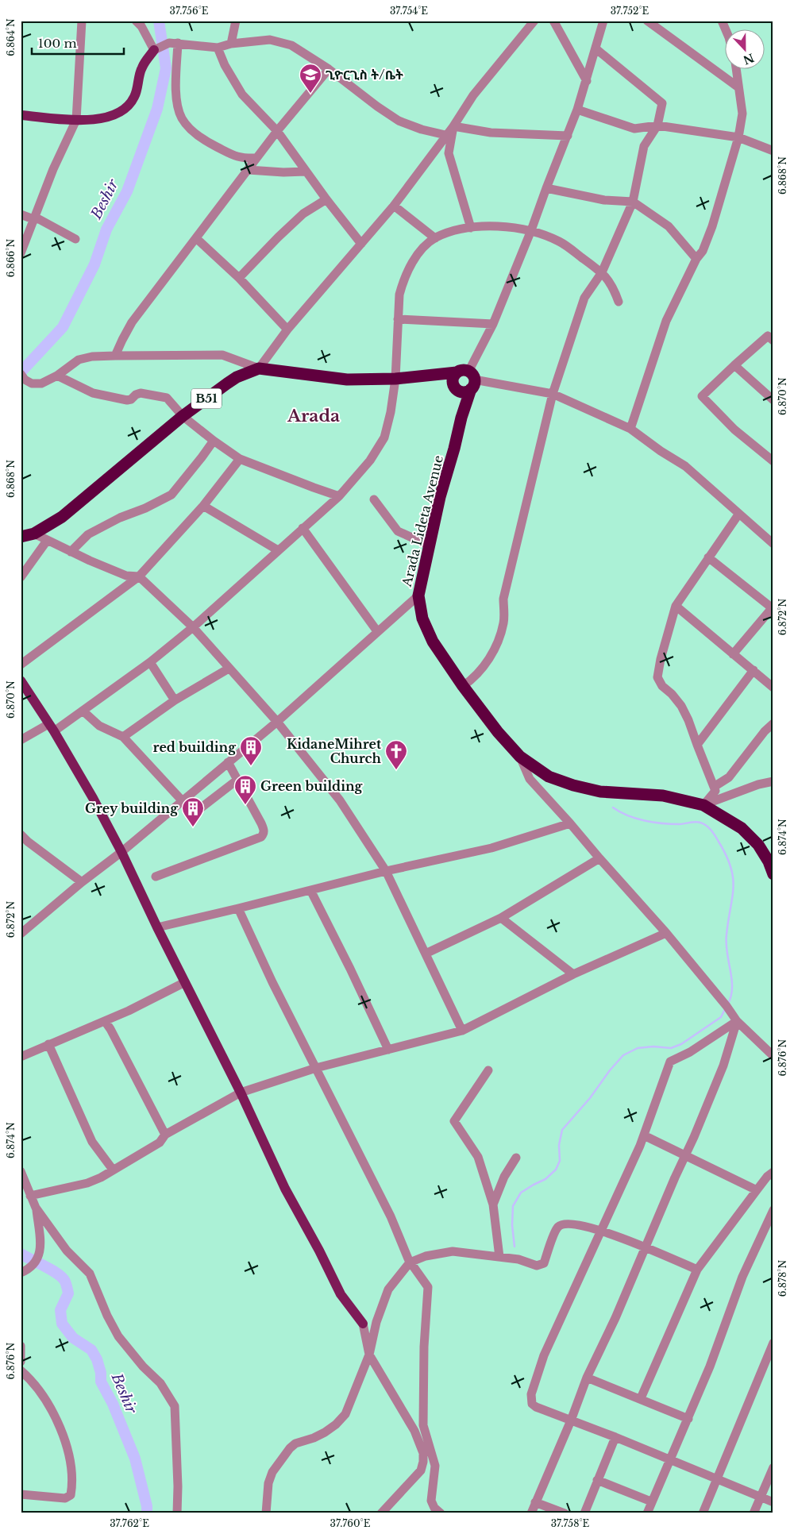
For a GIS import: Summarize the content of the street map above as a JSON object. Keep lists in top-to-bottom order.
{
  "streets": {
    "highway": ["B51", "Arada Lideta Avenue"]
  },
  "crossings": [
    ["B51", "Arada Lideta Avenue"]
  ],
  "districts": ["Arada"],
  "water": ["Beshir"],
  "places": {
    "school or university": ["ጊዮርጊስ ት/ቤት"],
    "building": ["red building", "Green building", "Grey building"],
    "church": ["KidaneMihret Church"]
  },
  "scale_bar": "100 m",
  "north": "bottom",
  "coordinates": [
    "37.756°E",
    "37.754°E",
    "37.752°E",
    "6.864°N",
    "6.868°N",
    "6.866°N",
    "6.870°N",
    "6.872°N",
    "6.874°N",
    "6.876°N",
    "6.878°N",
    "37.762°E",
    "37.760°E",
    "37.758°E"
  ]
}
